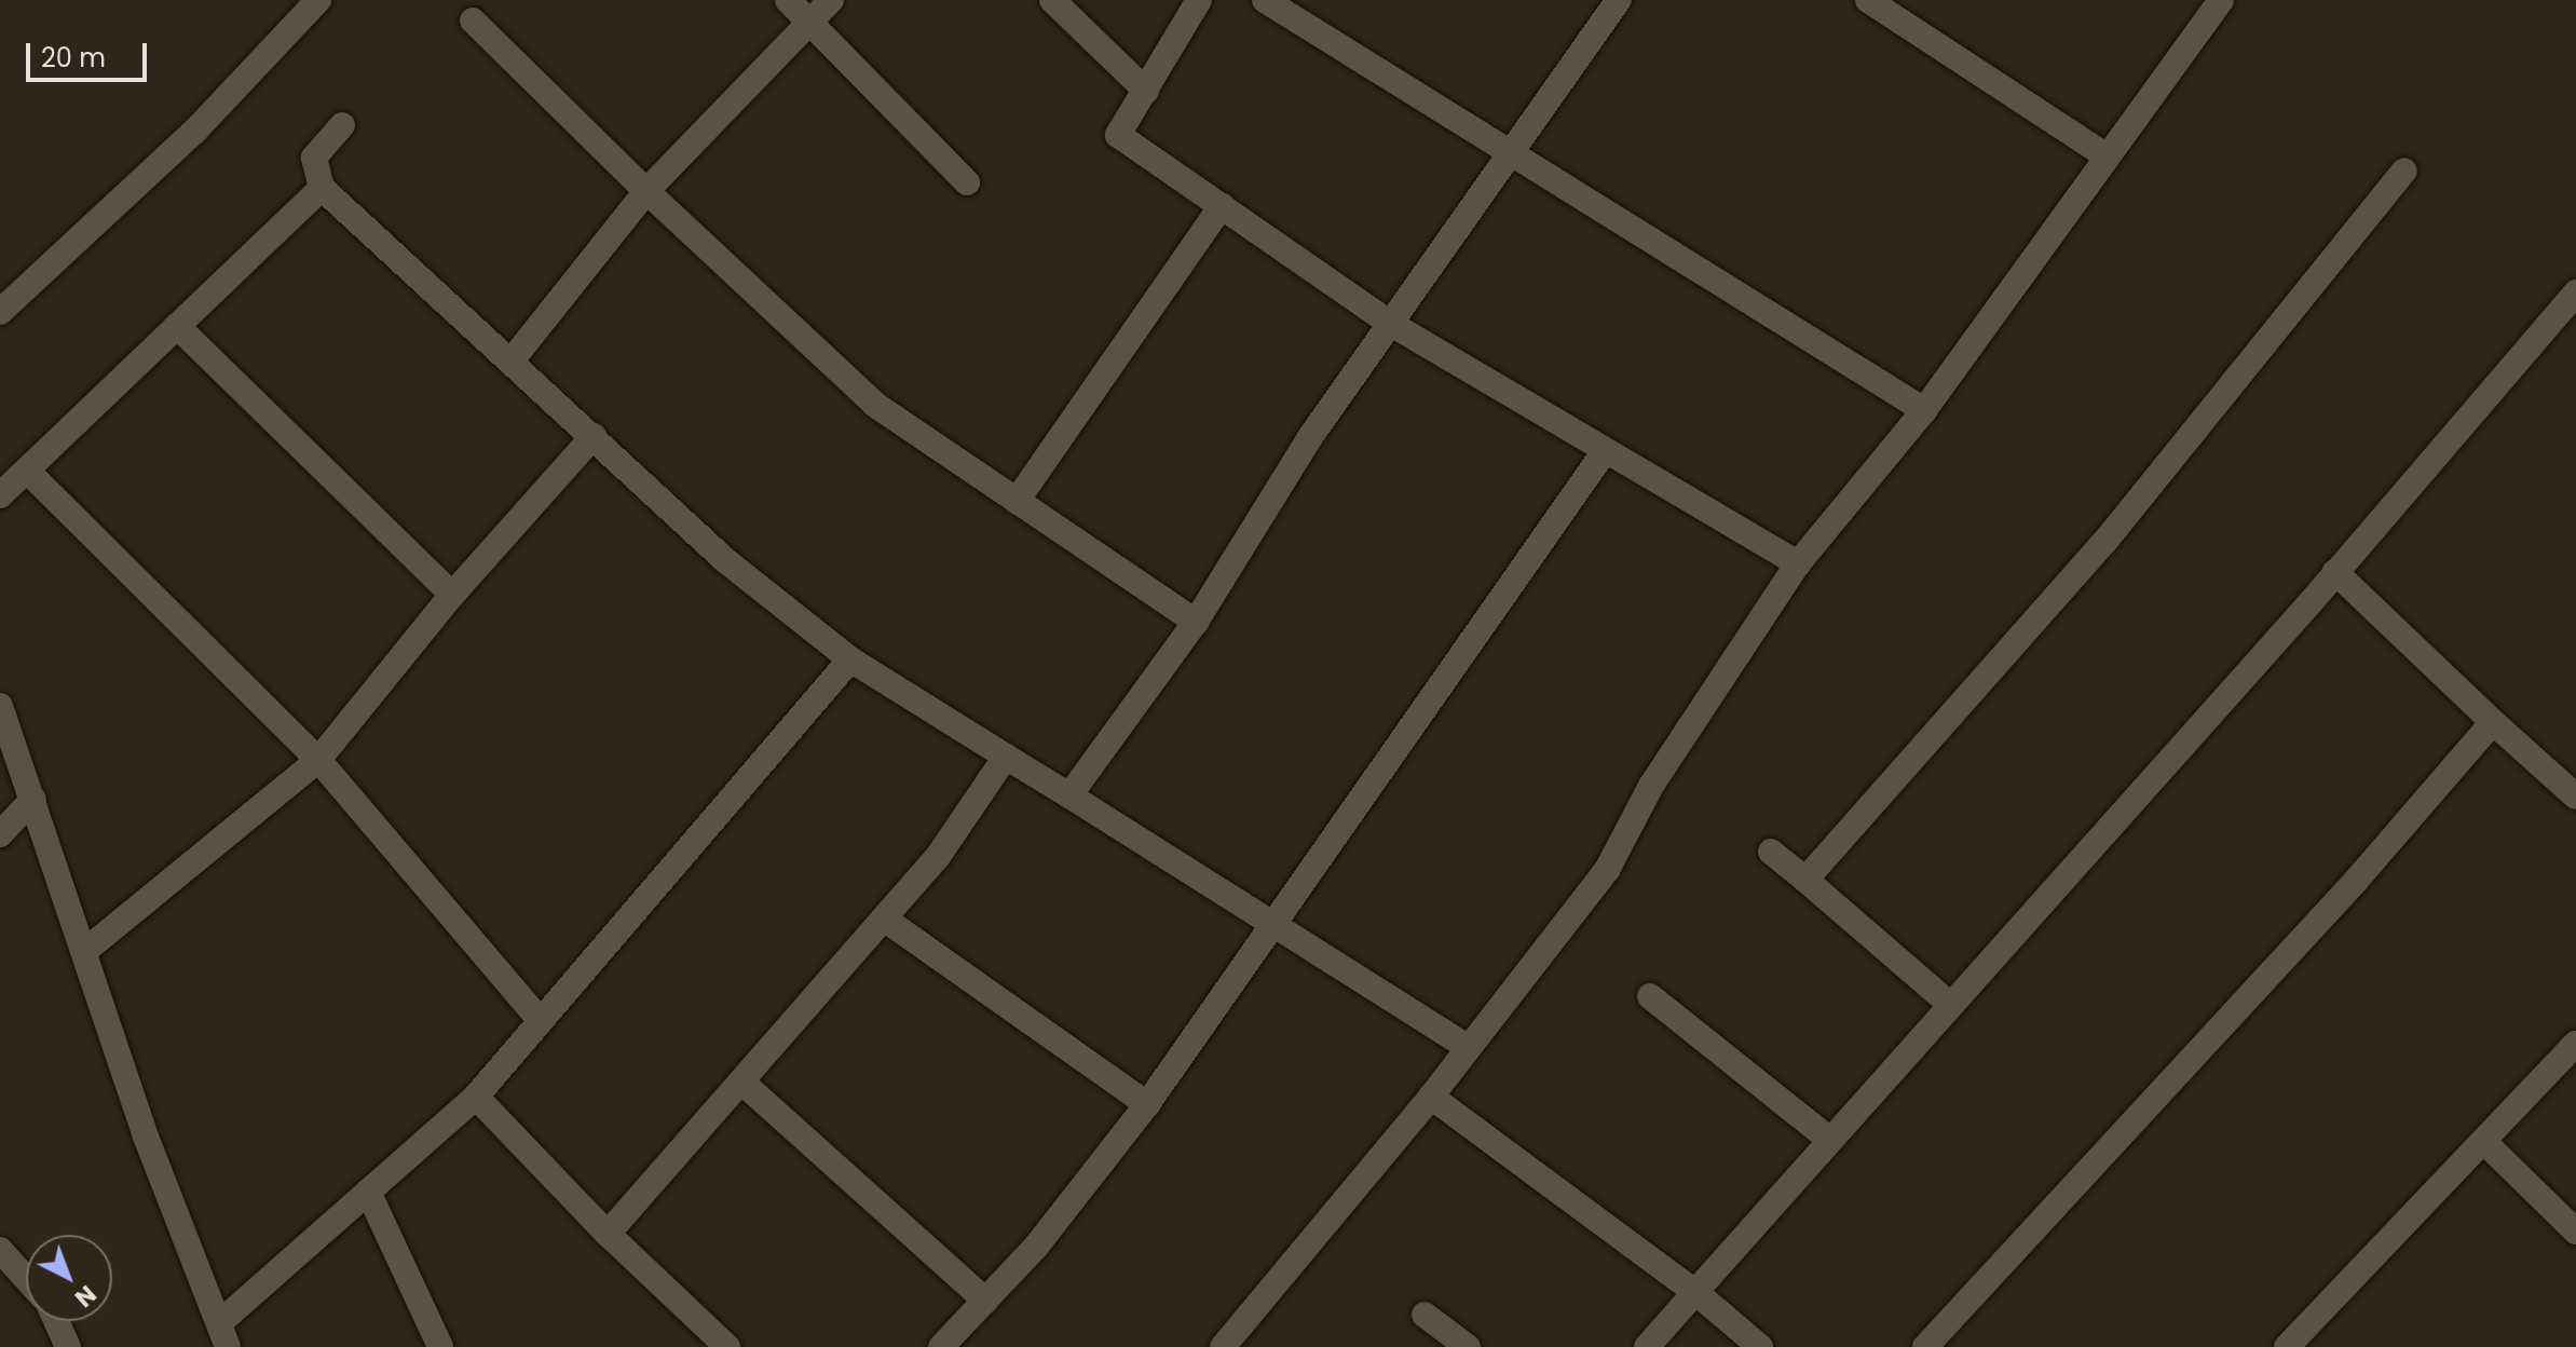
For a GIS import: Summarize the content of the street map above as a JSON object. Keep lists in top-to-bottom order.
{
  "scale_bar": "20 m",
  "north": "bottom right"
}
